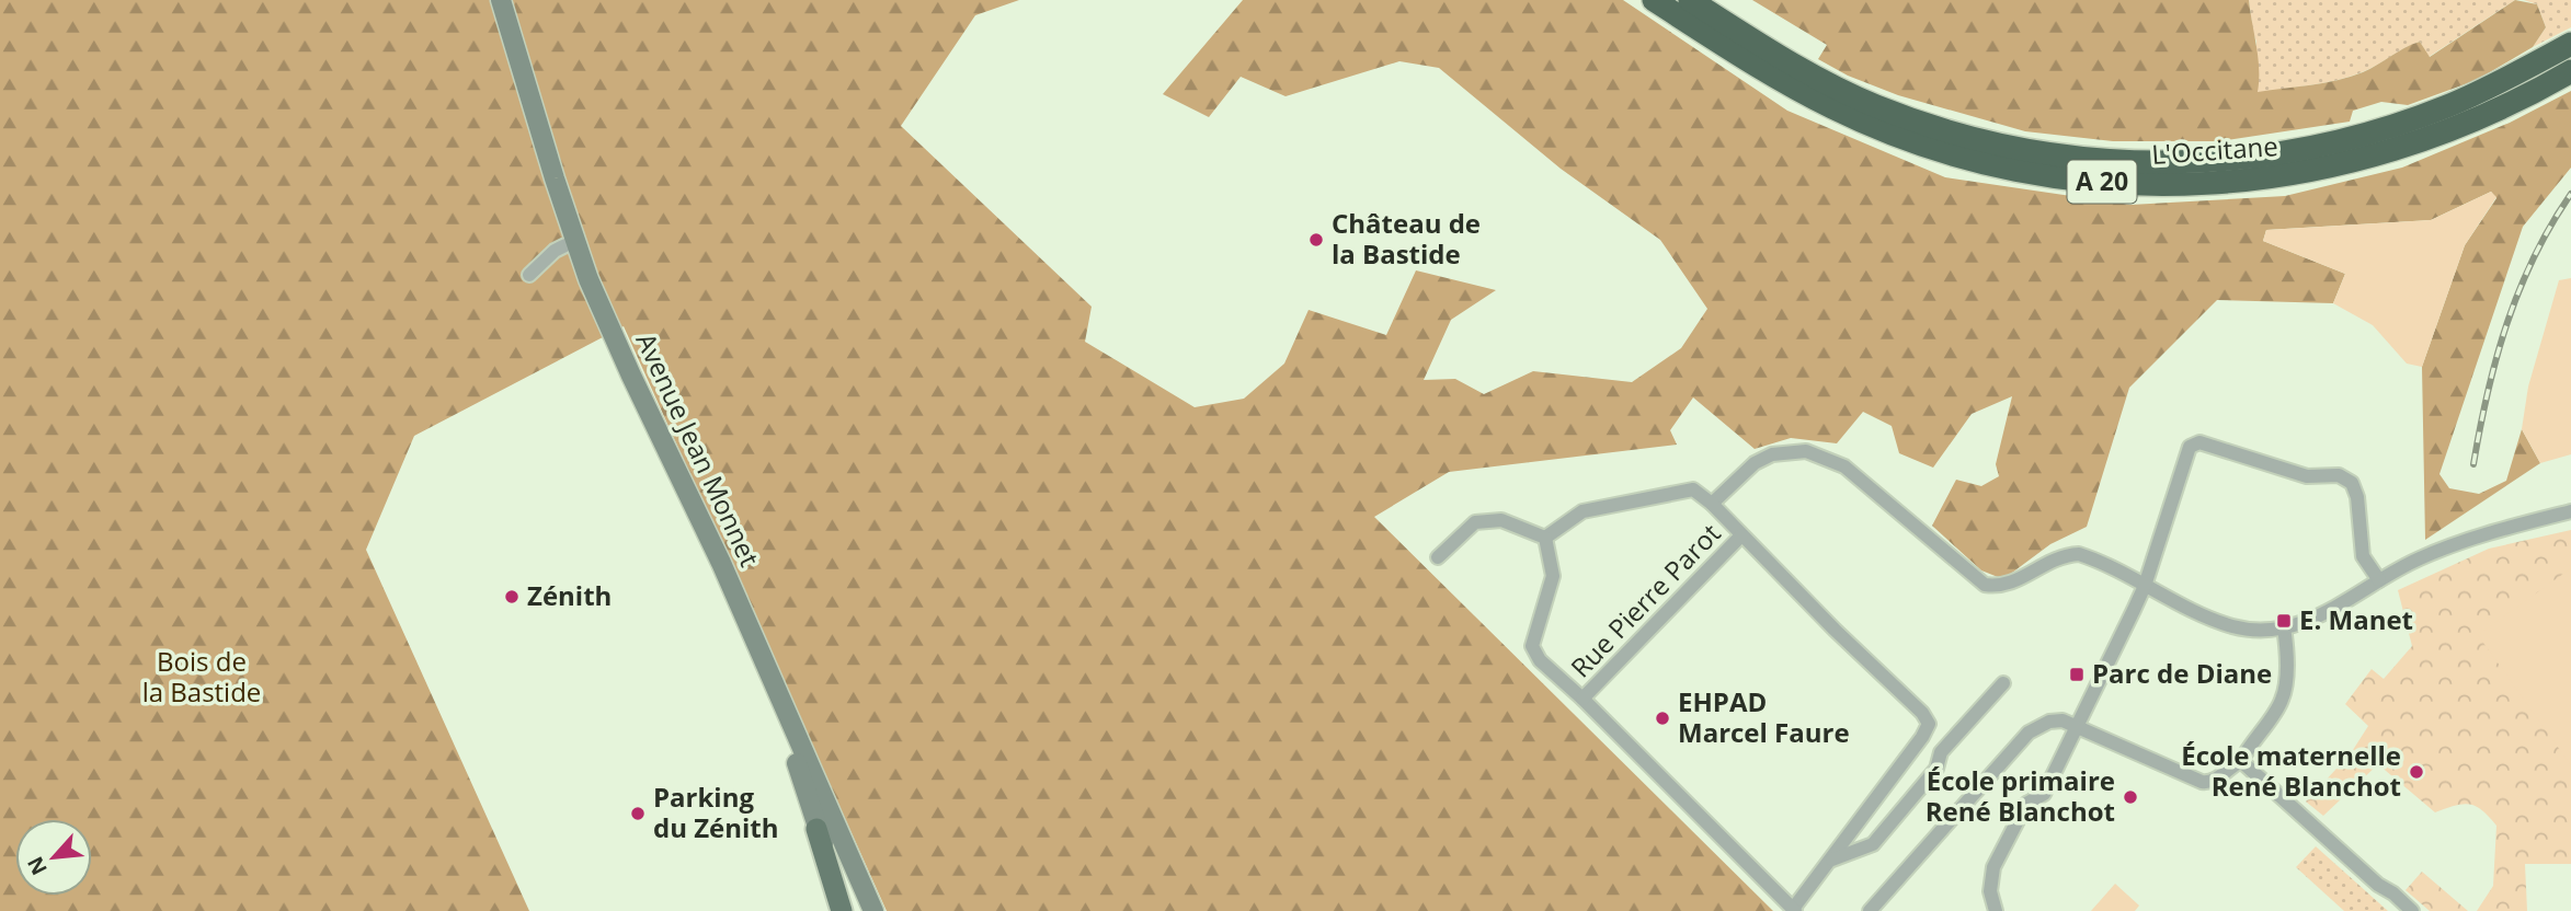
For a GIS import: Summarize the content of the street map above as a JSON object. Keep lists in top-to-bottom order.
{
  "streets": {
    "highway": ["L'Occitane", "A 20"],
    "main road": ["Avenue Jean Monnet"],
    "street": ["Rue Pierre Parot"]
  },
  "parks": ["Bois de la Bastide"],
  "places": {
    "other": [
      "Château de la Bastide",
      "Zénith",
      "EHPAD Marcel Faure",
      "École maternelle René Blanchot",
      "École primaire René Blanchot",
      "Parking du Zénith"
    ],
    "transit": ["E. Manet", "Parc de Diane"]
  },
  "north": "bottom left"
}
